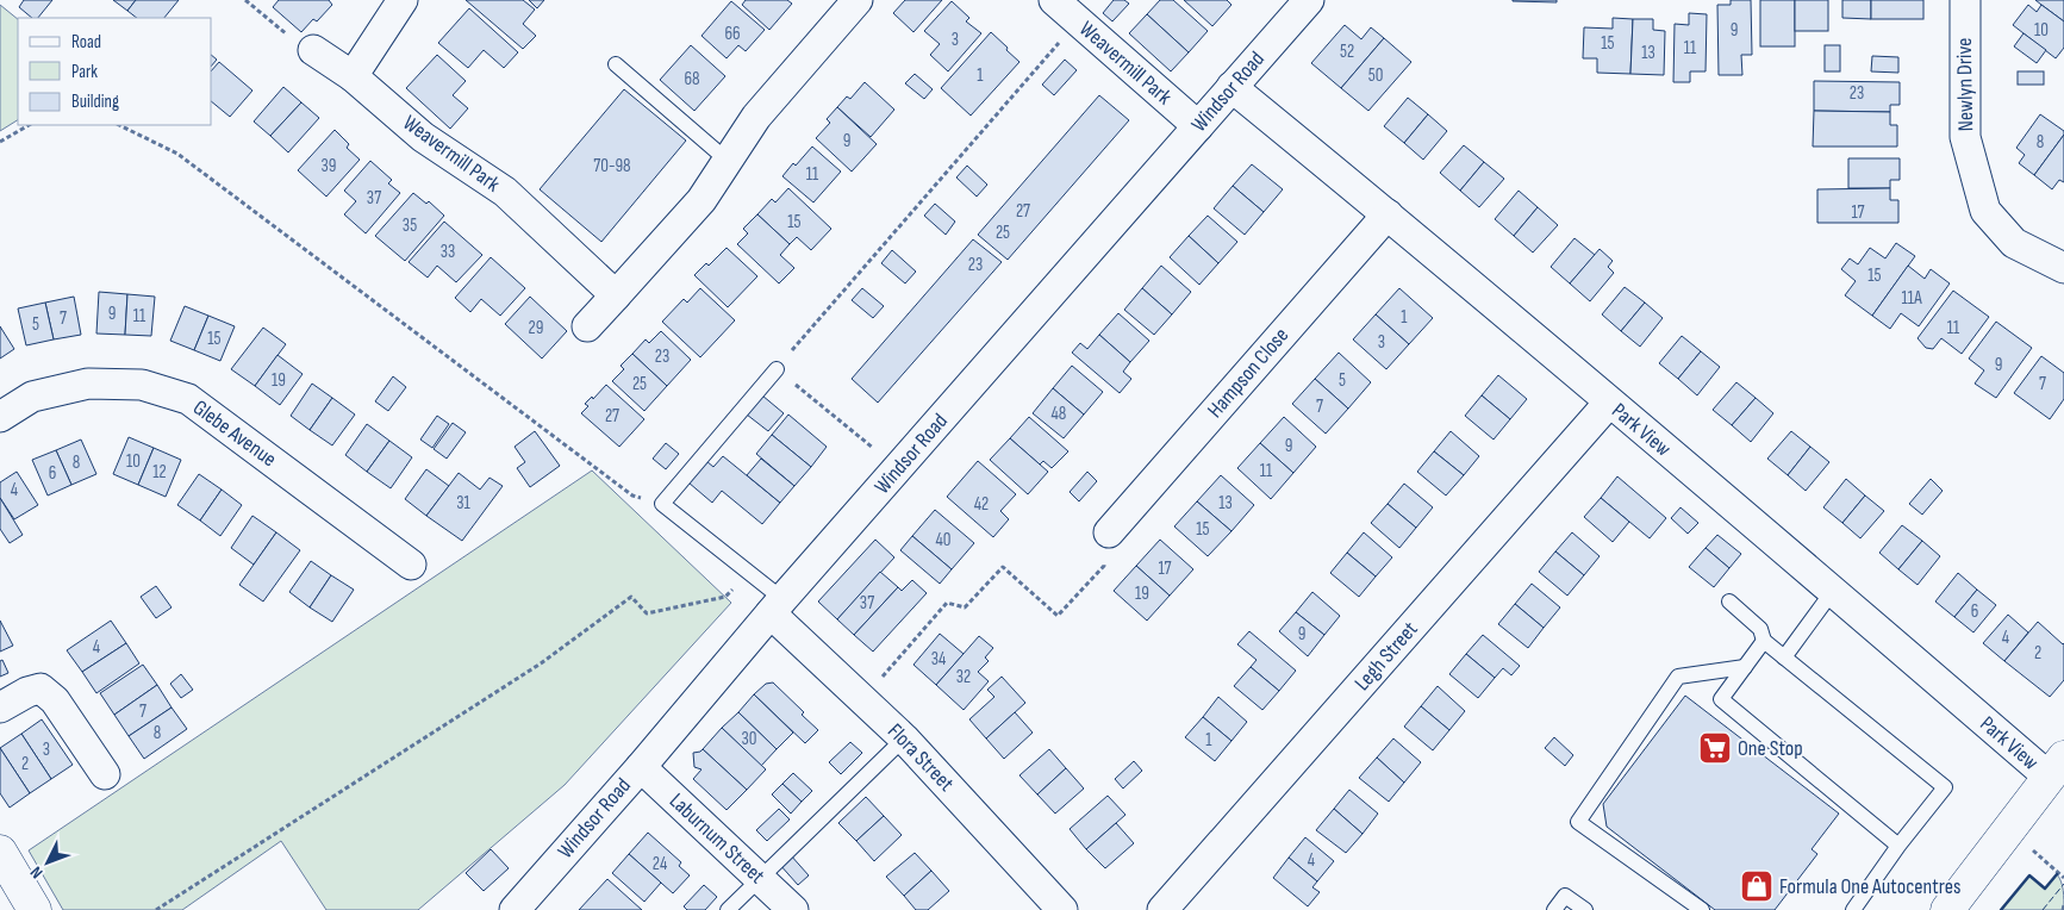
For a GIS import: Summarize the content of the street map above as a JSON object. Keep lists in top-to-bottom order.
{
  "streets": {
    "street": [
      "Weavermill Park",
      "Newlyn Drive",
      "Windsor Road",
      "Hampson Close",
      "Park View",
      "Glebe Avenue",
      "Legh Street",
      "Flora Street",
      "Laburnum Street"
    ]
  },
  "crossings": [
    ["Weavermill Park", "Windsor Road"],
    ["Windsor Road", "Park View"],
    ["Windsor Road", "Flora Street"],
    ["Windsor Road", "Laburnum Street"],
    ["Hampson Close", "Park View"],
    ["Park View", "Legh Street"]
  ],
  "places": {
    "supermarket": ["One Stop"],
    "shop": ["Formula One Autocentres"]
  },
  "house_numbers": [
    "9",
    "10",
    "66",
    "3",
    "15",
    "11",
    "52",
    "13",
    "1",
    "50",
    "68",
    "23",
    "9",
    "8",
    "39",
    "70-98",
    "11",
    "37",
    "27",
    "17",
    "15",
    "35",
    "25",
    "33",
    "23",
    "15",
    "11A",
    "9",
    "11",
    "1",
    "7",
    "5",
    "29",
    "11",
    "15",
    "3",
    "23",
    "9",
    "19",
    "5",
    "25",
    "7",
    "7",
    "48",
    "27",
    "9",
    "10",
    "8",
    "11",
    "12",
    "6",
    "4",
    "31",
    "13",
    "42",
    "15",
    "40",
    "17",
    "19",
    "37",
    "6",
    "9",
    "4",
    "4",
    "2",
    "34",
    "32",
    "7",
    "8",
    "30",
    "1",
    "3",
    "2",
    "4",
    "24"
  ],
  "legend": ["Road", "Park", "Building"],
  "north": "bottom left"
}
